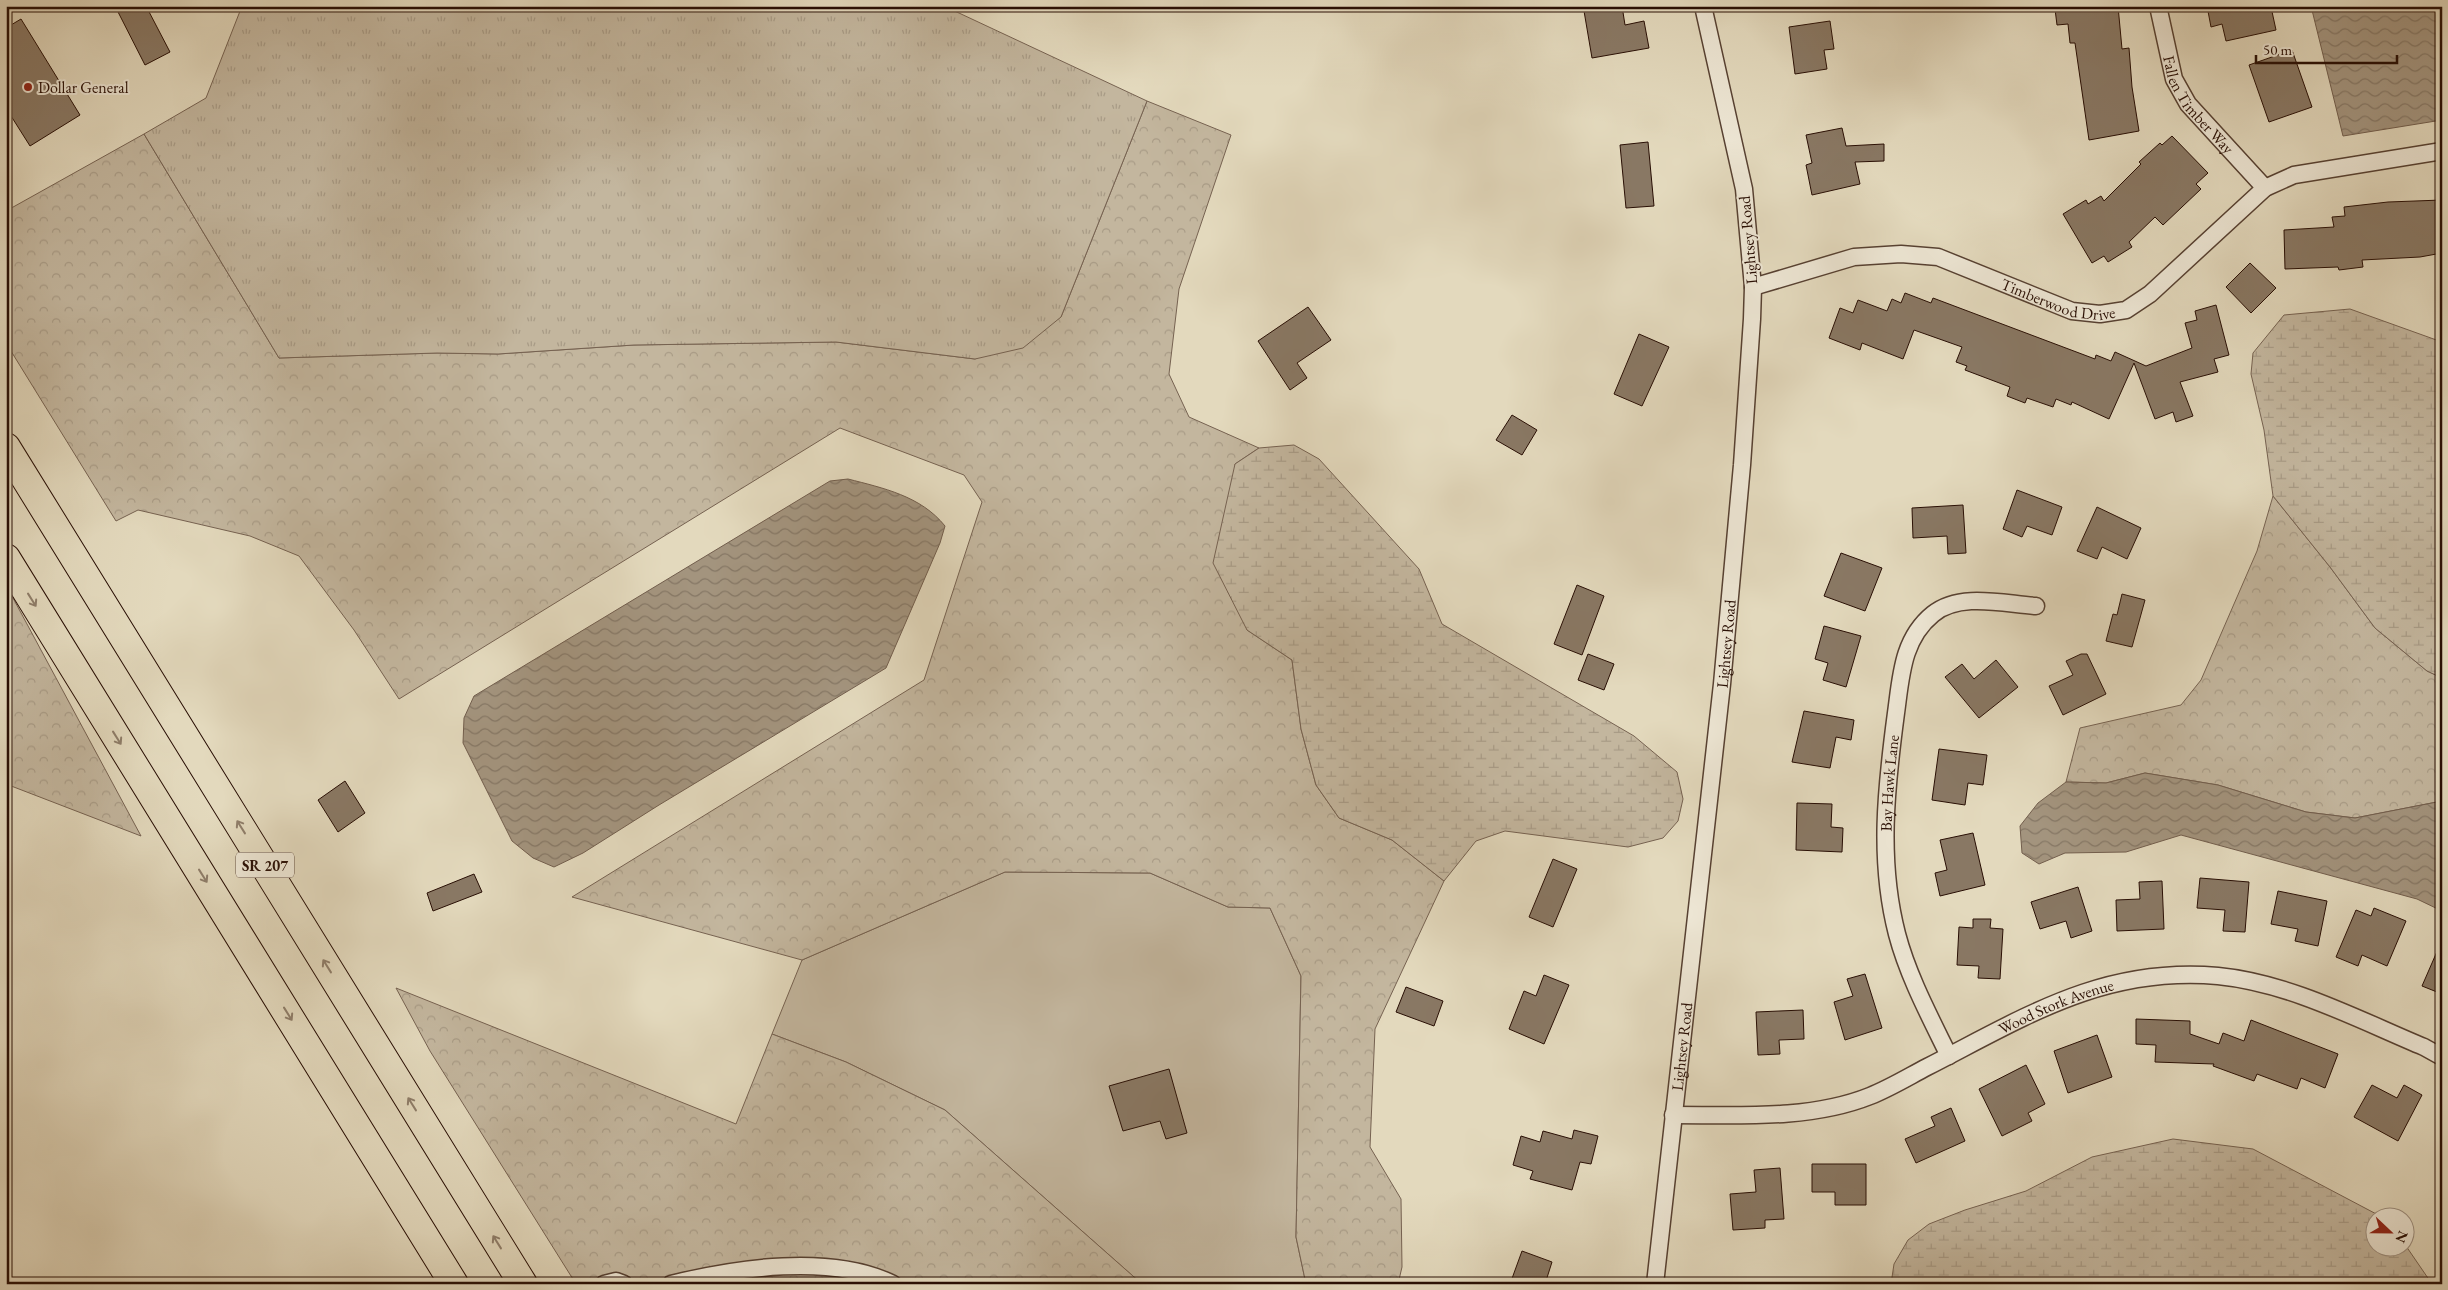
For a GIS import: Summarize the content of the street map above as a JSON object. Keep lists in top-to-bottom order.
{
  "streets": {
    "highway": ["SR 207"],
    "street": [
      "Fallen Timber Way",
      "Lightsey Road",
      "Timberwood Drive",
      "Bay Hawk Lane",
      "Wood Stork Avenue"
    ]
  },
  "crossings": [
    ["Fallen Timber Way", "Timberwood Drive"],
    ["Lightsey Road", "Timberwood Drive"],
    ["Lightsey Road", "Wood Stork Avenue"],
    ["Bay Hawk Lane", "Wood Stork Avenue"]
  ],
  "places": ["Dollar General"],
  "scale_bar": "50 m",
  "north": "right"
}
